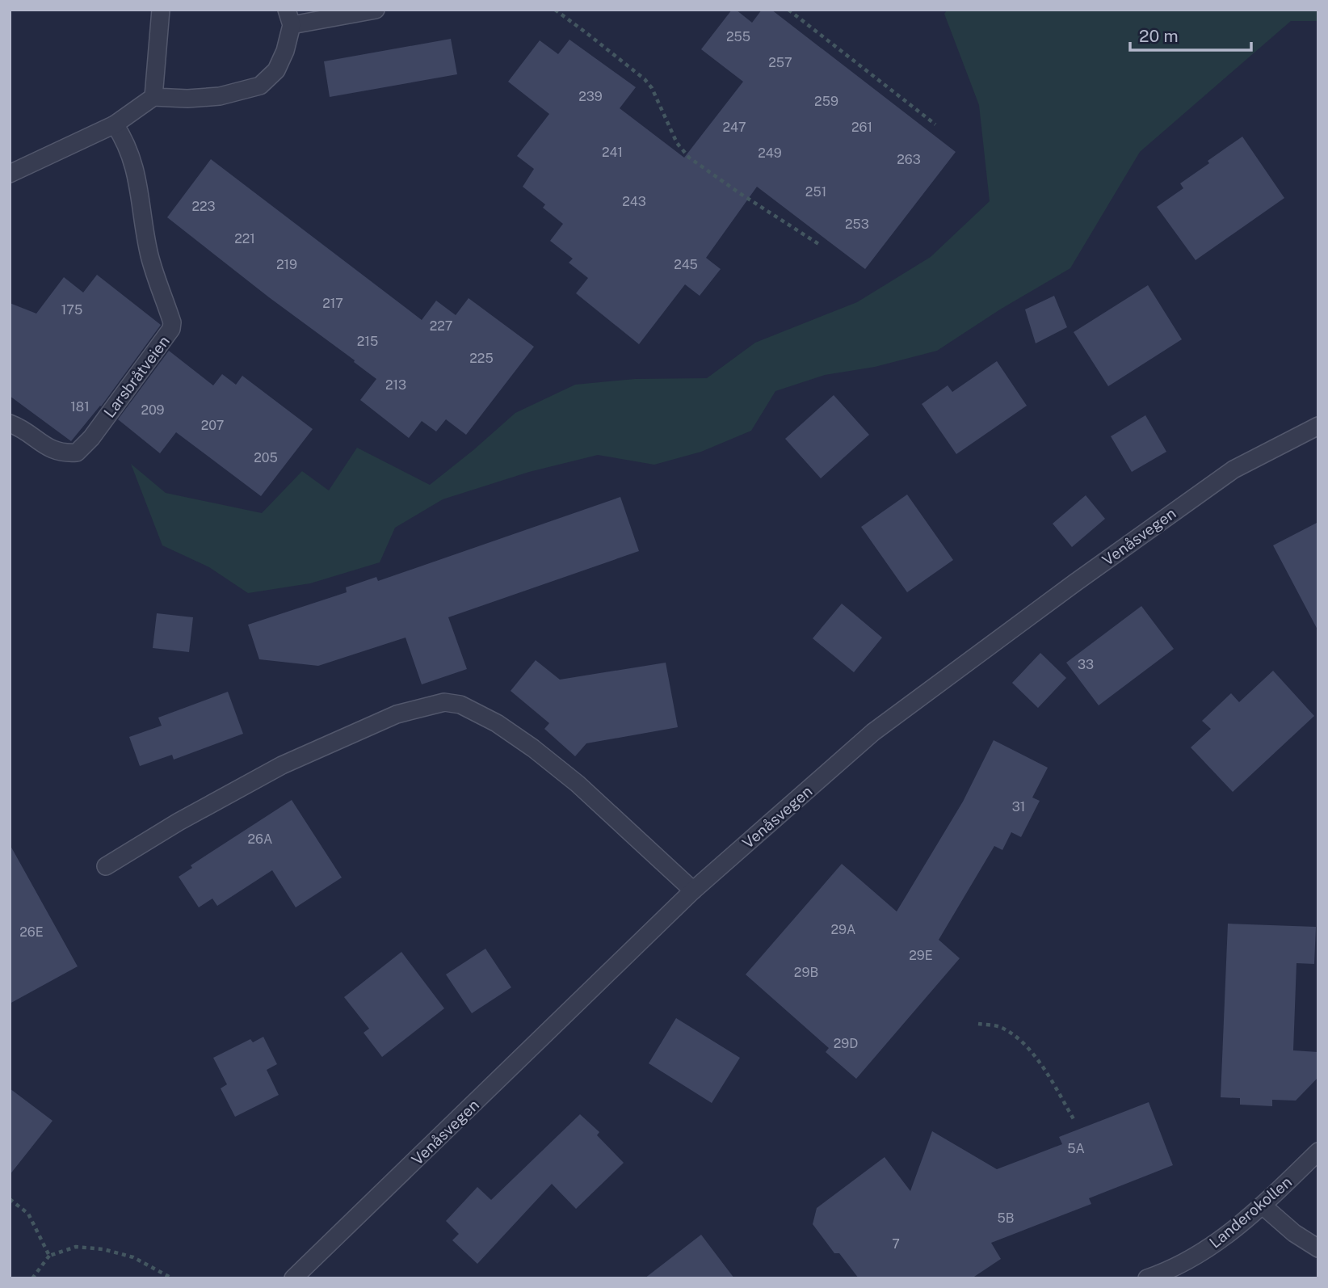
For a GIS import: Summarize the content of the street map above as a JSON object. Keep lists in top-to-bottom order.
{
  "streets": {
    "street": ["Larsbråtveien", "Venåsvegen", "Landerokollen"]
  },
  "house_numbers": [
    "255",
    "257",
    "239",
    "259",
    "247",
    "261",
    "241",
    "249",
    "263",
    "251",
    "243",
    "223",
    "253",
    "221",
    "219",
    "245",
    "217",
    "175",
    "227",
    "215",
    "225",
    "213",
    "181",
    "209",
    "207",
    "205",
    "33",
    "31",
    "26A",
    "29A",
    "26E",
    "29E",
    "29B",
    "29D",
    "5A",
    "5B",
    "7"
  ],
  "scale_bar": "20 m"
}
